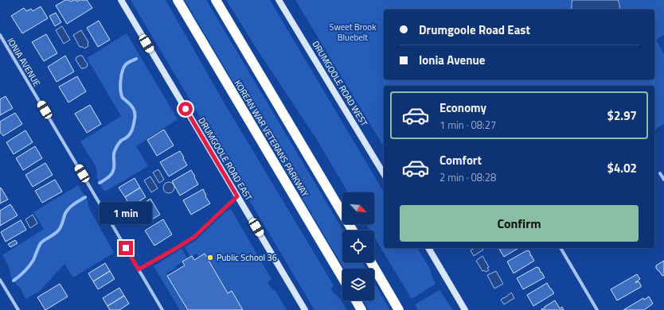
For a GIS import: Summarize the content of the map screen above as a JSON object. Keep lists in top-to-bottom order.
{
  "streets": {
    "highway": ["KOREAN WAR VETERANS PARKWAY"],
    "main road": ["DRUMGOOLE ROAD WEST", "DRUMGOOLE ROAD EAST"],
    "street": ["IONIA AVENUE"]
  },
  "parks": ["Sweet Brook Bluebelt"],
  "places": ["Public School 36"],
  "north": "bottom right",
  "page": {
    "banner": ["Drumgoole Road East", "Ionia Avenue"],
    "list": [
      {
        "name": "Economy",
        "note": "1 min · 08:27",
        "value": "$2.97"
      },
      {
        "name": "Comfort",
        "note": "2 min · 08:28",
        "value": "$4.02"
      }
    ],
    "buttons": "Confirm",
    "bubble": "1 min"
  }
}
